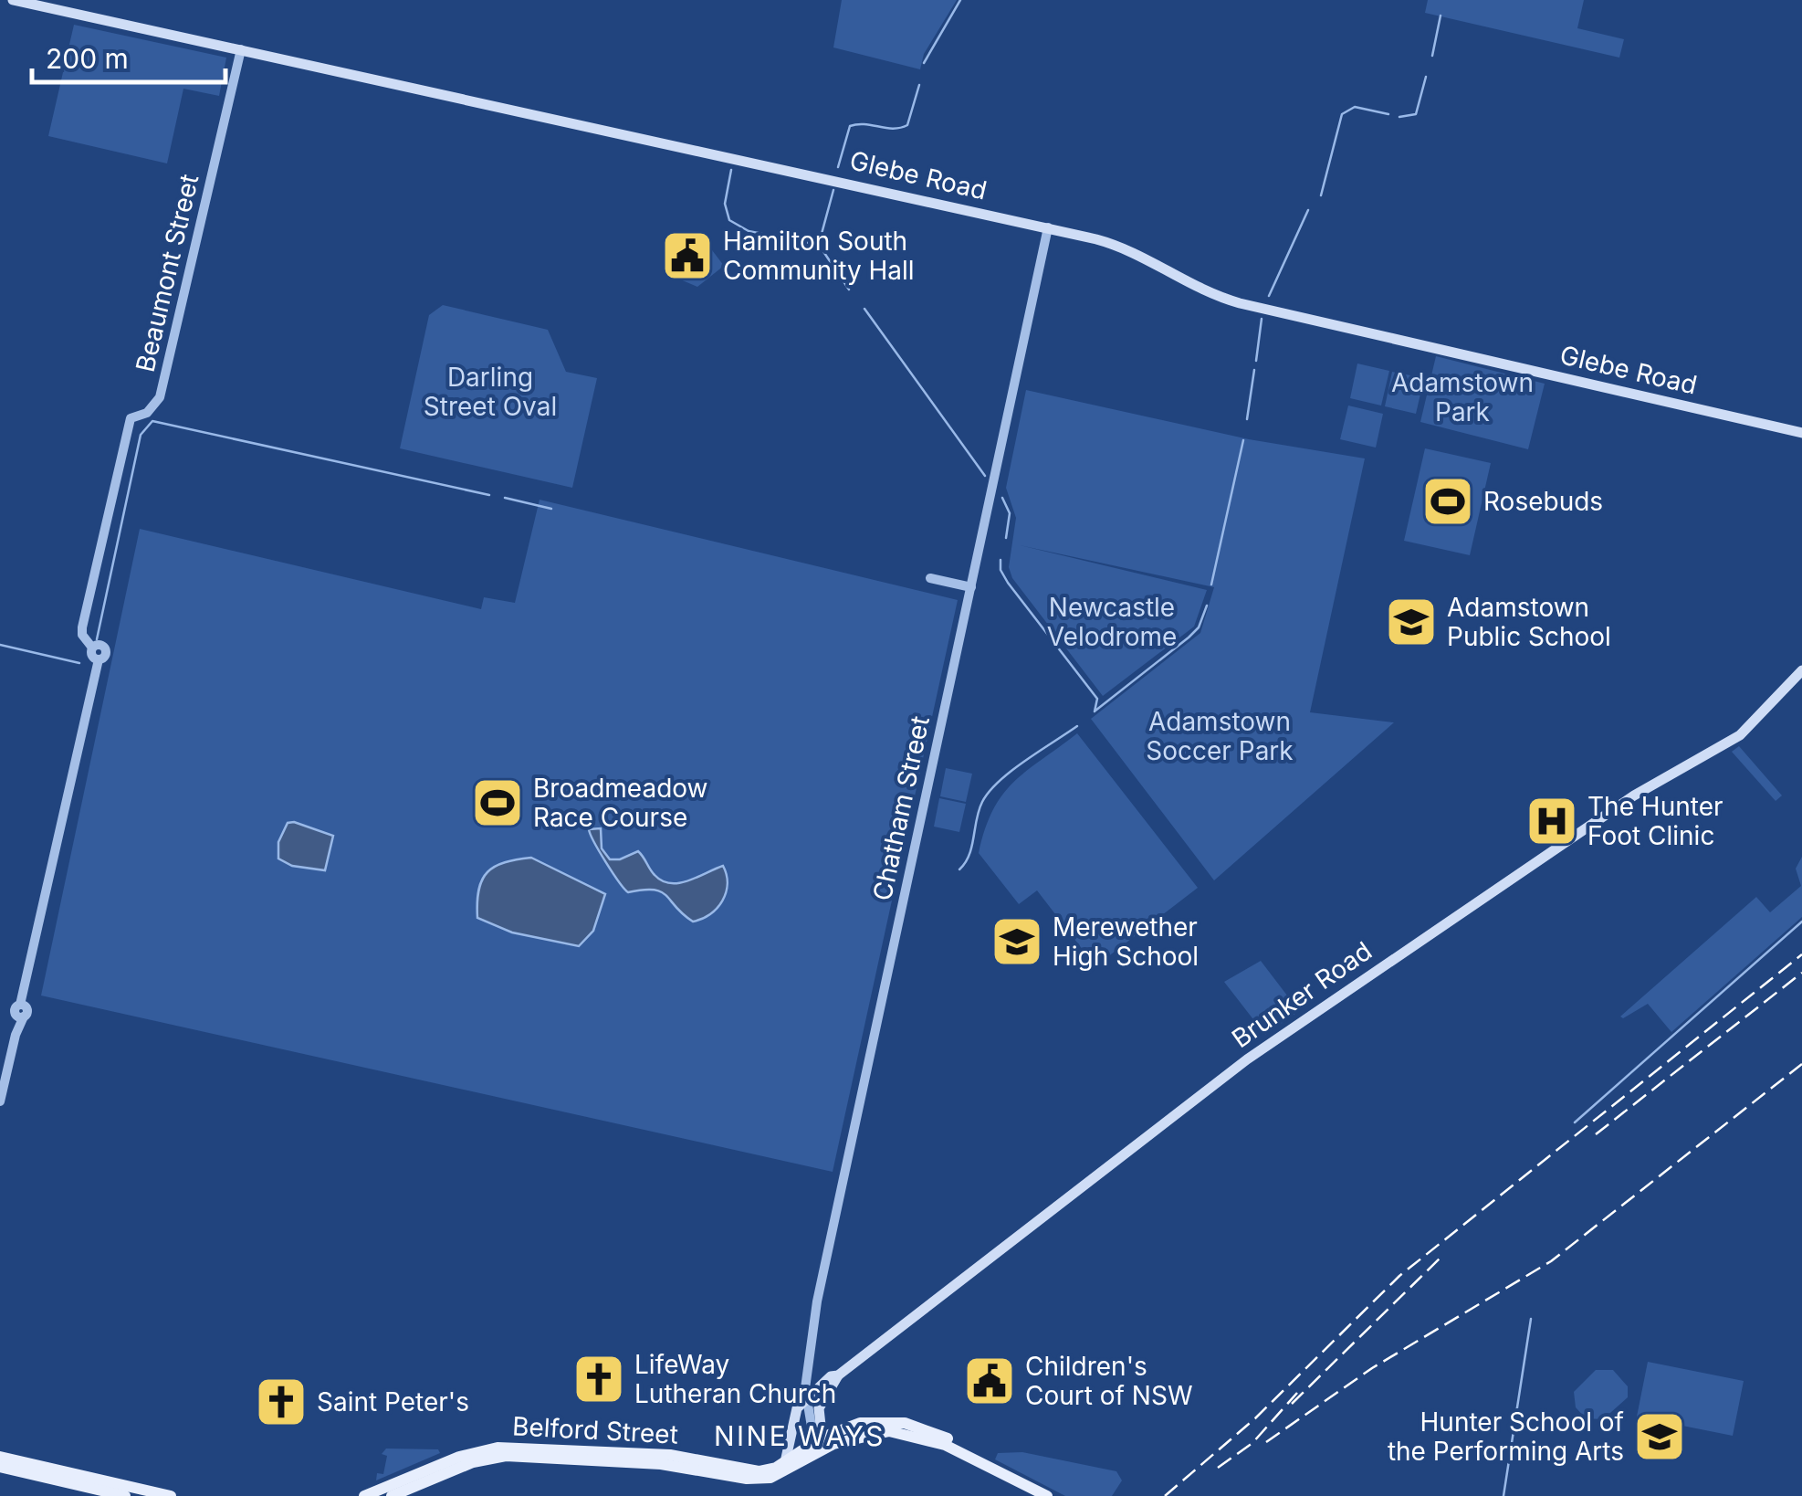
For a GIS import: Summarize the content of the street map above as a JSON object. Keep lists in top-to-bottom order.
{
  "streets": {
    "main road": [
      "Glebe Road",
      "Chatham Street",
      "Brunker Road",
      "Belford Street"
    ],
    "street": ["Beaumont Street"]
  },
  "crossings": [
    ["Glebe Road", "Beaumont Street"],
    ["Glebe Road", "Chatham Street"],
    ["Chatham Street", "Brunker Road"],
    ["Chatham Street", "Belford Street"],
    ["Brunker Road", "Belford Street"]
  ],
  "districts": ["NINE WAYS"],
  "parks": [
    "Darling Street Oval",
    "Adamstown Park",
    "Newcastle Velodrome",
    "Adamstown Soccer Park"
  ],
  "places": {
    "public building": ["Hamilton South Community Hall", "Children's Court of NSW"],
    "sports": ["Rosebuds", "Broadmeadow Race Course"],
    "school or university": ["Adamstown Public School", "Merewether High School", "Hunter School of the Performing Arts"],
    "hospital": ["The Hunter Foot Clinic"],
    "church": ["LifeWay Lutheran Church", "Saint Peter's"]
  },
  "scale_bar": "200 m"
}
